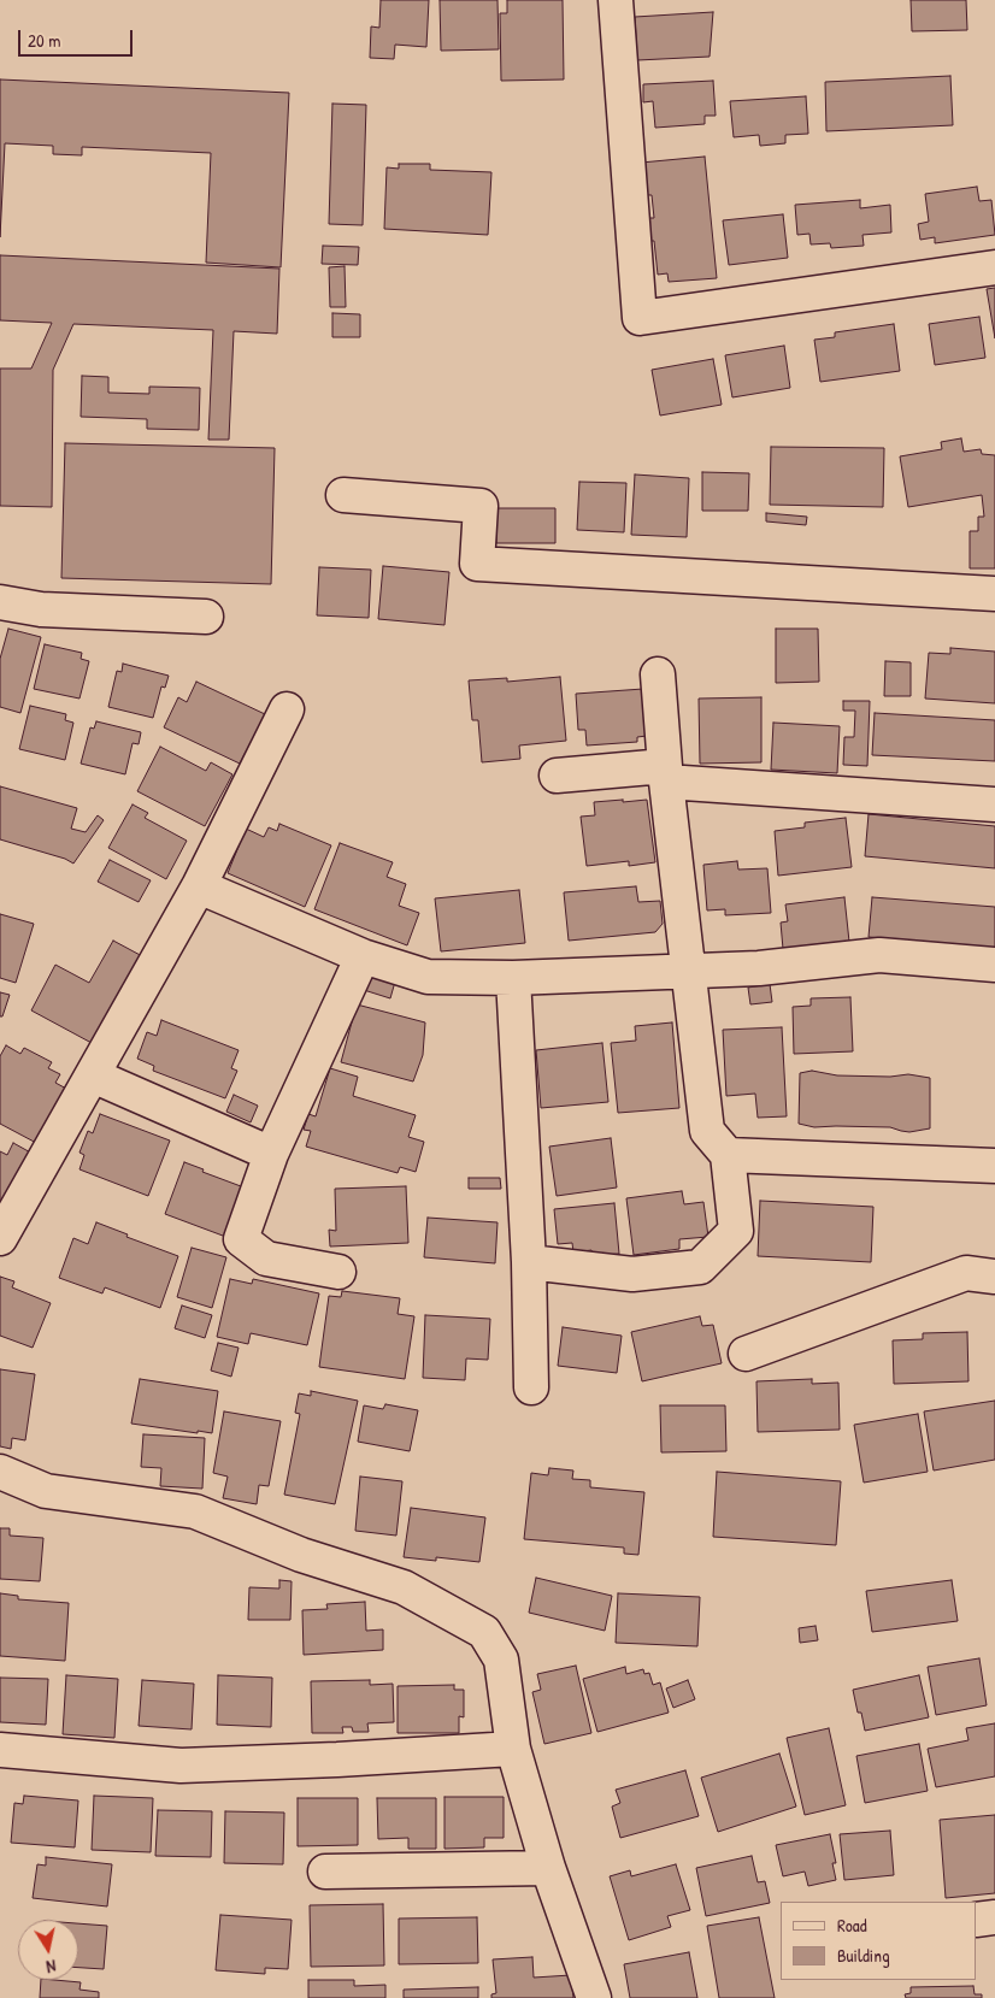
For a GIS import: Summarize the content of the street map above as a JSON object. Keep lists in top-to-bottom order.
{
  "legend": ["Road", "Building"],
  "scale_bar": "20 m",
  "north": "bottom"
}
